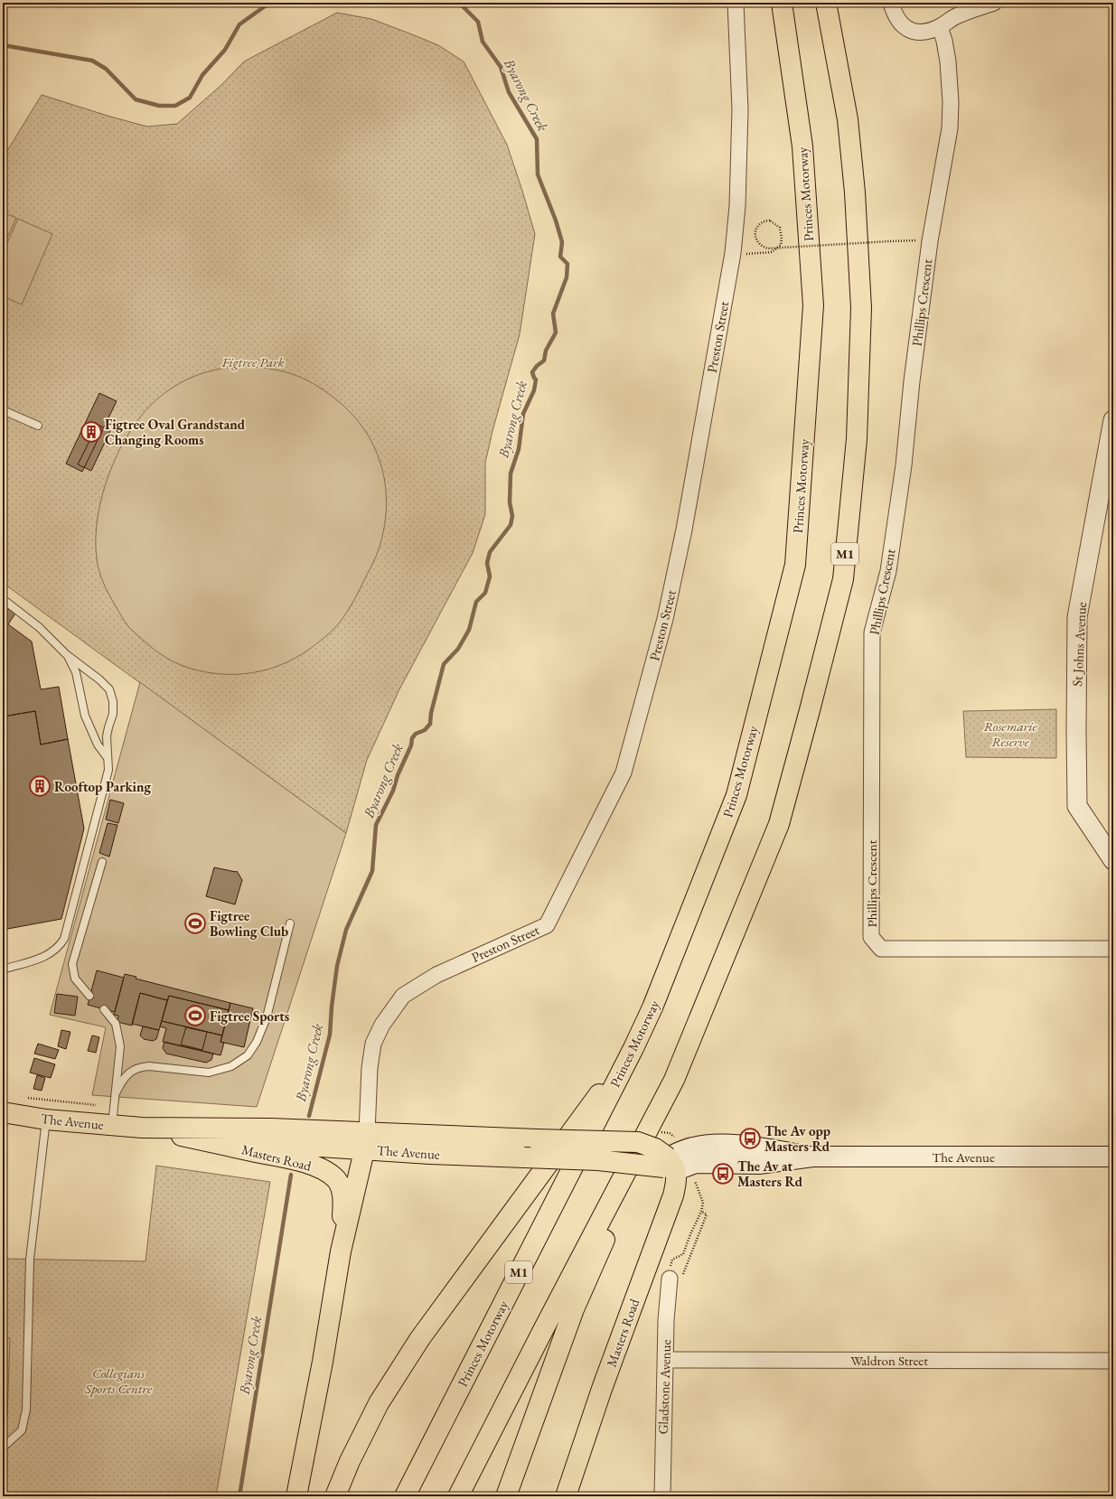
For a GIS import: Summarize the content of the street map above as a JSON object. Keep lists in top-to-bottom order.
{
  "streets": {
    "main road": [
      "Princes Motorway",
      "M1",
      "The Avenue",
      "Masters Road"
    ],
    "street": [
      "Phillips Crescent",
      "Preston Street",
      "St Johns Avenue",
      "Waldron Street",
      "Gladstone Avenue"
    ]
  },
  "crossings": [
    ["Preston Street", "The Avenue"],
    ["Preston Street", "Masters Road"],
    ["The Avenue", "Masters Road"],
    ["Waldron Street", "Gladstone Avenue"]
  ],
  "water": ["Byarong Creek"],
  "parks": ["Figtree Park", "Rosemarie Reserve", "Collegians Sports Centre"],
  "places": {
    "building": ["Figtree Oval Grandstand Changing Rooms", "Rooftop Parking"],
    "sports": ["Figtree Bowling Club", "Figtree Sports"],
    "bus stop": ["The Av opp Masters Rd", "The Av at Masters Rd"]
  }
}
